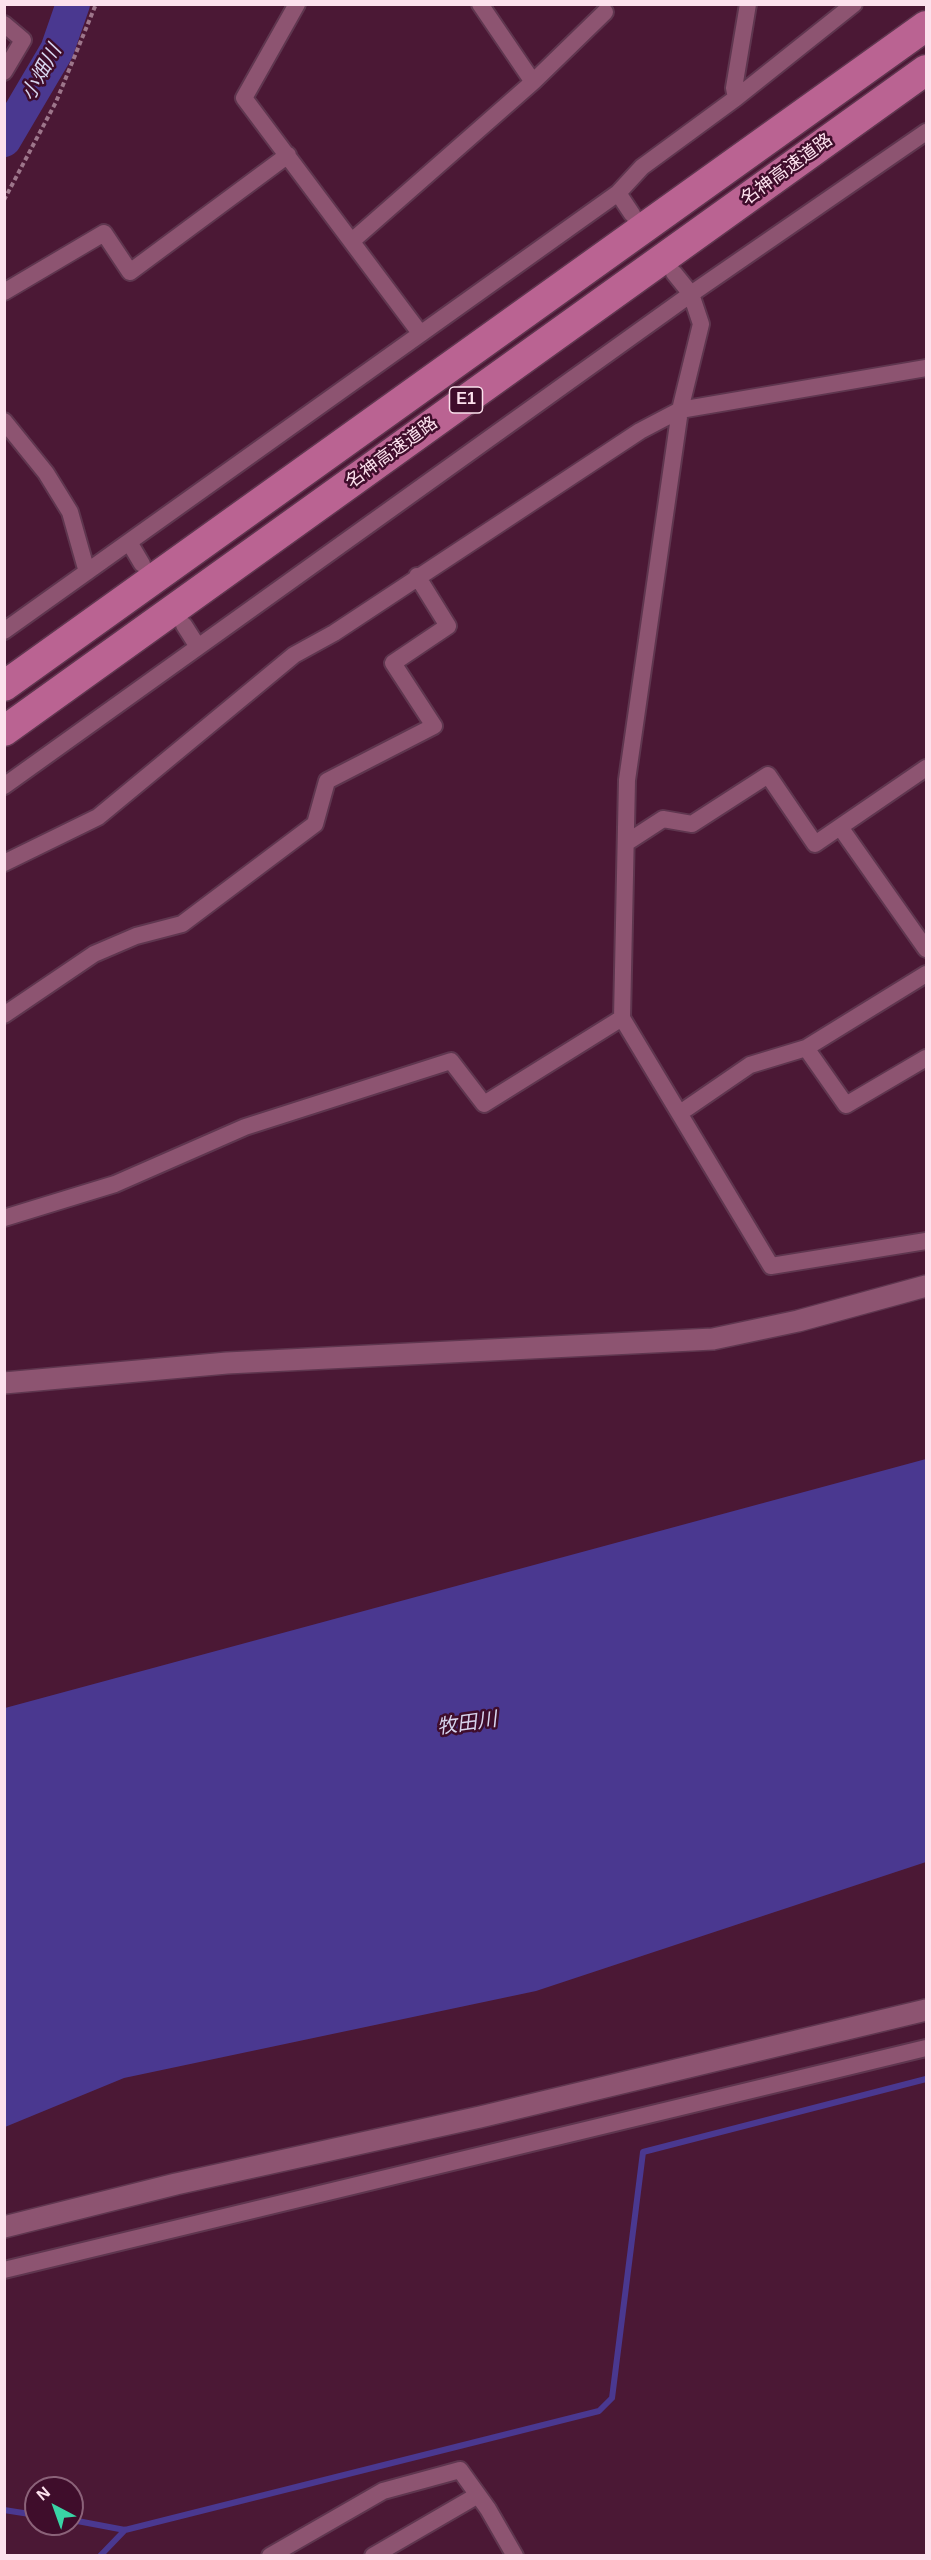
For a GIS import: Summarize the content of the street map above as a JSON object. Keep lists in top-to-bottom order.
{
  "streets": {
    "highway": ["名神高速道路", "E1"]
  },
  "water": ["小畑川", "牧田川"],
  "north": "top left"
}
